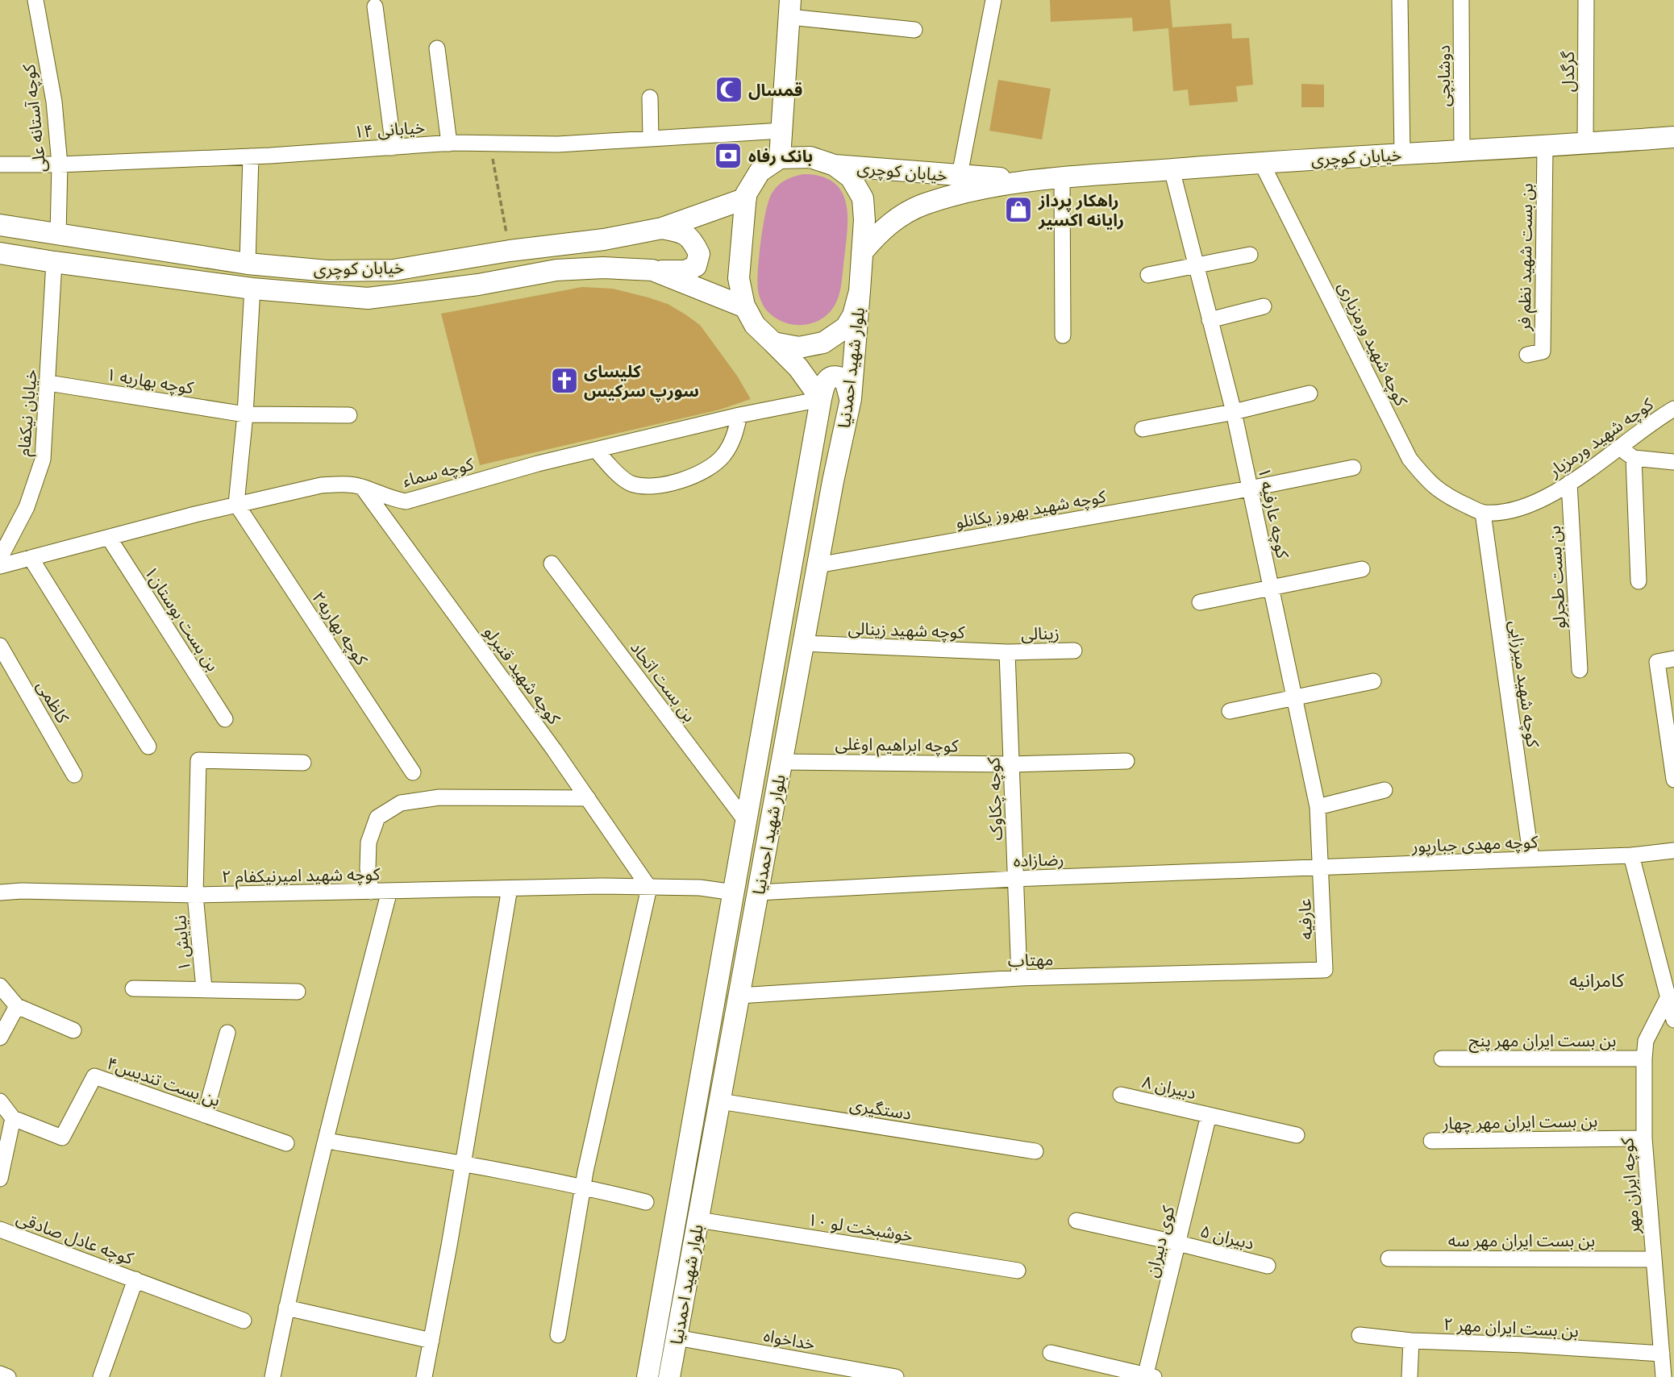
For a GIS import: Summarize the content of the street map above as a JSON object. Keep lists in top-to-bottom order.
{
  "streets": {
    "main road": ["خیابان کوچری", "بلوار شهید احمدنیا"],
    "street": [
      "گرگدل",
      "دوشابچی",
      "کوچه آستانه علی",
      "خیابانی ۱۴",
      "بن بست شهید نظم فر",
      "کوچه شهید ورمزیاری",
      "کوچه بهاریه ۱",
      "خیابان نیکفام",
      "کوچه شهید ورمزیار",
      "کوچه سماء",
      "کوچه شهید بهروز یکانلو",
      "کوچه عارفیه ۱",
      "بن بست طجرلو",
      "بن بست بوستان۱",
      "کوچه بهاریه۲",
      "کوچه شهید زینالی",
      "زینالی",
      "کوچه شهید قنبرلو",
      "بن بست اتحاد",
      "کوچه شهید میرزایی",
      "کاظمی",
      "کوچه ابراهیم اوغلی",
      "کوچه چکاوک",
      "کوچه مهدی جبارپور",
      "رضازاده",
      "کوچه شهید امیرنیکفام ۲",
      "عارفیه",
      "نیایش ۱",
      "مهتاب",
      "بن بست ایران مهر پنج",
      "بن بست تندیس۴",
      "دبیران ۸",
      "دستگیری",
      "بن بست ایران مهر چهار",
      "کوچه ایران مهر",
      "خوشبخت لو ۱۰",
      "دبیران ۵",
      "کوچه عادل صادقی",
      "بن بست ایران مهر سه",
      "کوی دبیران",
      "۲ بن بست ایران مهر",
      "خداخواه"
    ]
  },
  "crossings": [
    ["گرگدل", "خیابان کوچری"],
    ["دوشابچی", "خیابان کوچری"],
    ["کوچه آستانه علی", "خیابانی ۱۴"],
    ["کوچه آستانه علی", "خیابان کوچری"],
    ["خیابان کوچری", "بن بست شهید نظم فر"],
    ["خیابان کوچری", "کوچه شهید ورمزیاری"],
    ["خیابان کوچری", "بلوار شهید احمدنیا"],
    ["خیابان کوچری", "خیابان نیکفام"],
    ["خیابان کوچری", "کوچه عارفیه ۱"],
    ["کوچه شهید ورمزیاری", "کوچه شهید ورمزیار"],
    ["کوچه شهید ورمزیاری", "کوچه شهید میرزایی"],
    ["بلوار شهید احمدنیا", "کوچه سماء"],
    ["بلوار شهید احمدنیا", "کوچه شهید بهروز یکانلو"],
    ["بلوار شهید احمدنیا", "کوچه شهید زینالی"],
    ["بلوار شهید احمدنیا", "بن بست اتحاد"],
    ["بلوار شهید احمدنیا", "کوچه ابراهیم اوغلی"],
    ["بلوار شهید احمدنیا", "رضازاده"],
    ["بلوار شهید احمدنیا", "کوچه شهید امیرنیکفام ۲"],
    ["بلوار شهید احمدنیا", "مهتاب"],
    ["بلوار شهید احمدنیا", "دستگیری"],
    ["بلوار شهید احمدنیا", "خوشبخت لو ۱۰"],
    ["بلوار شهید احمدنیا", "خداخواه"],
    ["کوچه بهاریه ۱", "خیابان نیکفام"],
    ["کوچه شهید ورمزیار", "بن بست طجرلو"],
    ["کوچه شهید ورمزیار", "کوچه شهید میرزایی"],
    ["کوچه سماء", "بن بست بوستان۱"],
    ["کوچه سماء", "کوچه بهاریه۲"],
    ["کوچه سماء", "کوچه شهید قنبرلو"],
    ["کوچه شهید بهروز یکانلو", "کوچه عارفیه ۱"],
    ["کوچه عارفیه ۱", "کوچه مهدی جبارپور"],
    ["کوچه عارفیه ۱", "رضازاده"],
    ["کوچه عارفیه ۱", "عارفیه"],
    ["کوچه شهید زینالی", "زینالی"],
    ["کوچه شهید زینالی", "کوچه چکاوک"],
    ["زینالی", "کوچه چکاوک"],
    ["کوچه شهید قنبرلو", "کوچه شهید امیرنیکفام ۲"],
    ["کوچه شهید میرزایی", "کوچه مهدی جبارپور"],
    ["کوچه ابراهیم اوغلی", "کوچه چکاوک"],
    ["کوچه چکاوک", "رضازاده"],
    ["کوچه چکاوک", "مهتاب"],
    ["کوچه مهدی جبارپور", "رضازاده"],
    ["کوچه مهدی جبارپور", "عارفیه"],
    ["رضازاده", "عارفیه"],
    ["کوچه شهید امیرنیکفام ۲", "نیایش ۱"],
    ["عارفیه", "مهتاب"],
    ["بن بست ایران مهر پنج", "کوچه ایران مهر"],
    ["دبیران ۸", "کوی دبیران"],
    ["بن بست ایران مهر چهار", "کوچه ایران مهر"],
    ["کوچه ایران مهر", "بن بست ایران مهر سه"],
    ["کوچه ایران مهر", "۲ بن بست ایران مهر"],
    ["دبیران ۵", "کوی دبیران"]
  ],
  "districts": ["کامرانیه"],
  "places": {
    "mosque": ["قمسال"],
    "bank": ["بانک رفاه"],
    "shop": ["راهکار پرداز رایانه اکسیر"],
    "church": ["کلیسای سورپ سرکیس"]
  }
}
